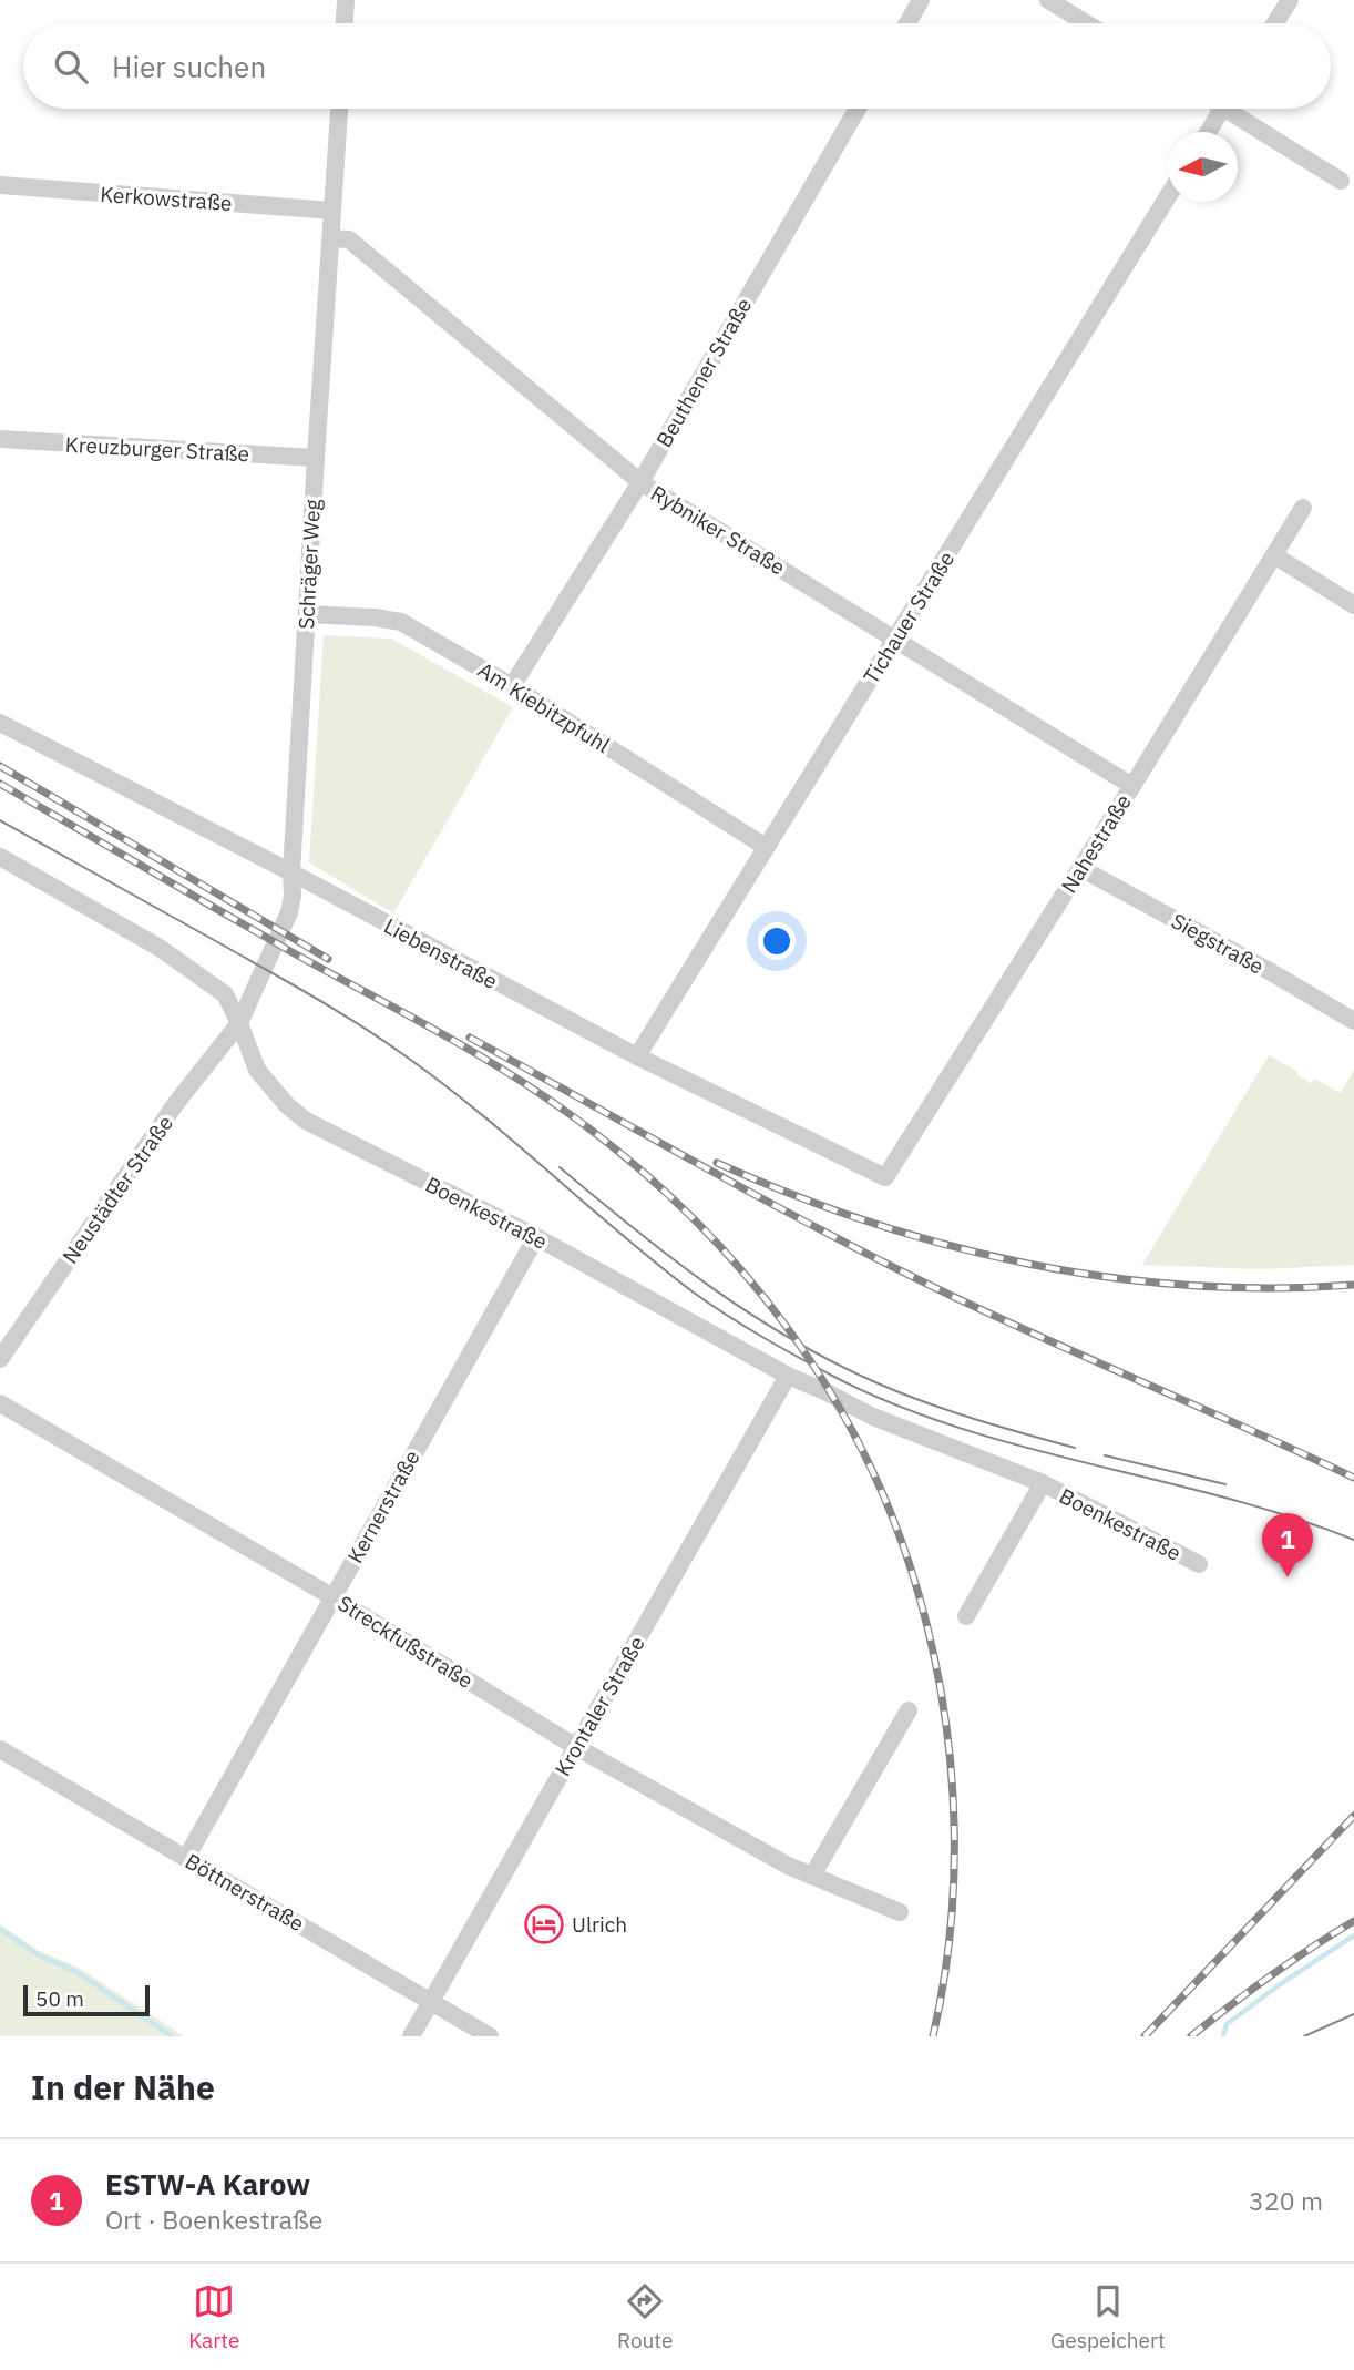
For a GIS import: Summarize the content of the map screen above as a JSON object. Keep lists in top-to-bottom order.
{
  "streets": {
    "street": [
      "Kerkowstraße",
      "Beuthener Straße",
      "Kreuzburger Straße",
      "Rybniker Straße",
      "Schräger Weg",
      "Tichauer Straße",
      "Am Kiebitzpfuhl",
      "Nahestraße",
      "Siegstraße",
      "Liebenstraße",
      "Neustädter Straße",
      "Boenkestraße",
      "Kernerstraße",
      "Streckfußstraße",
      "Krontaler Straße",
      "Böttnerstraße"
    ]
  },
  "crossings": [
    ["Kerkowstraße", "Schräger Weg"],
    ["Beuthener Straße", "Rybniker Straße"],
    ["Beuthener Straße", "Am Kiebitzpfuhl"],
    ["Kreuzburger Straße", "Schräger Weg"],
    ["Rybniker Straße", "Schräger Weg"],
    ["Rybniker Straße", "Tichauer Straße"],
    ["Rybniker Straße", "Nahestraße"],
    ["Schräger Weg", "Am Kiebitzpfuhl"],
    ["Schräger Weg", "Liebenstraße"],
    ["Schräger Weg", "Neustädter Straße"],
    ["Schräger Weg", "Boenkestraße"],
    ["Tichauer Straße", "Am Kiebitzpfuhl"],
    ["Tichauer Straße", "Liebenstraße"],
    ["Nahestraße", "Siegstraße"],
    ["Nahestraße", "Liebenstraße"],
    ["Neustädter Straße", "Boenkestraße"],
    ["Boenkestraße", "Kernerstraße"],
    ["Boenkestraße", "Krontaler Straße"],
    ["Kernerstraße", "Streckfußstraße"],
    ["Kernerstraße", "Böttnerstraße"],
    ["Streckfußstraße", "Krontaler Straße"],
    ["Krontaler Straße", "Böttnerstraße"]
  ],
  "places": {
    "hotel": ["Ulrich"]
  },
  "scale_bar": "50 m",
  "north": "left",
  "page": {
    "search": "Hier suchen",
    "pins": "1",
    "scale": "50 m",
    "heading": "In der Nähe",
    "list": [
      {
        "mark": "1",
        "name": "ESTW-A Karow",
        "note": "Ort · Boenkestraße",
        "value": "320 m"
      }
    ],
    "nav": ["Karte", "Route", "Gespeichert"]
  }
}
